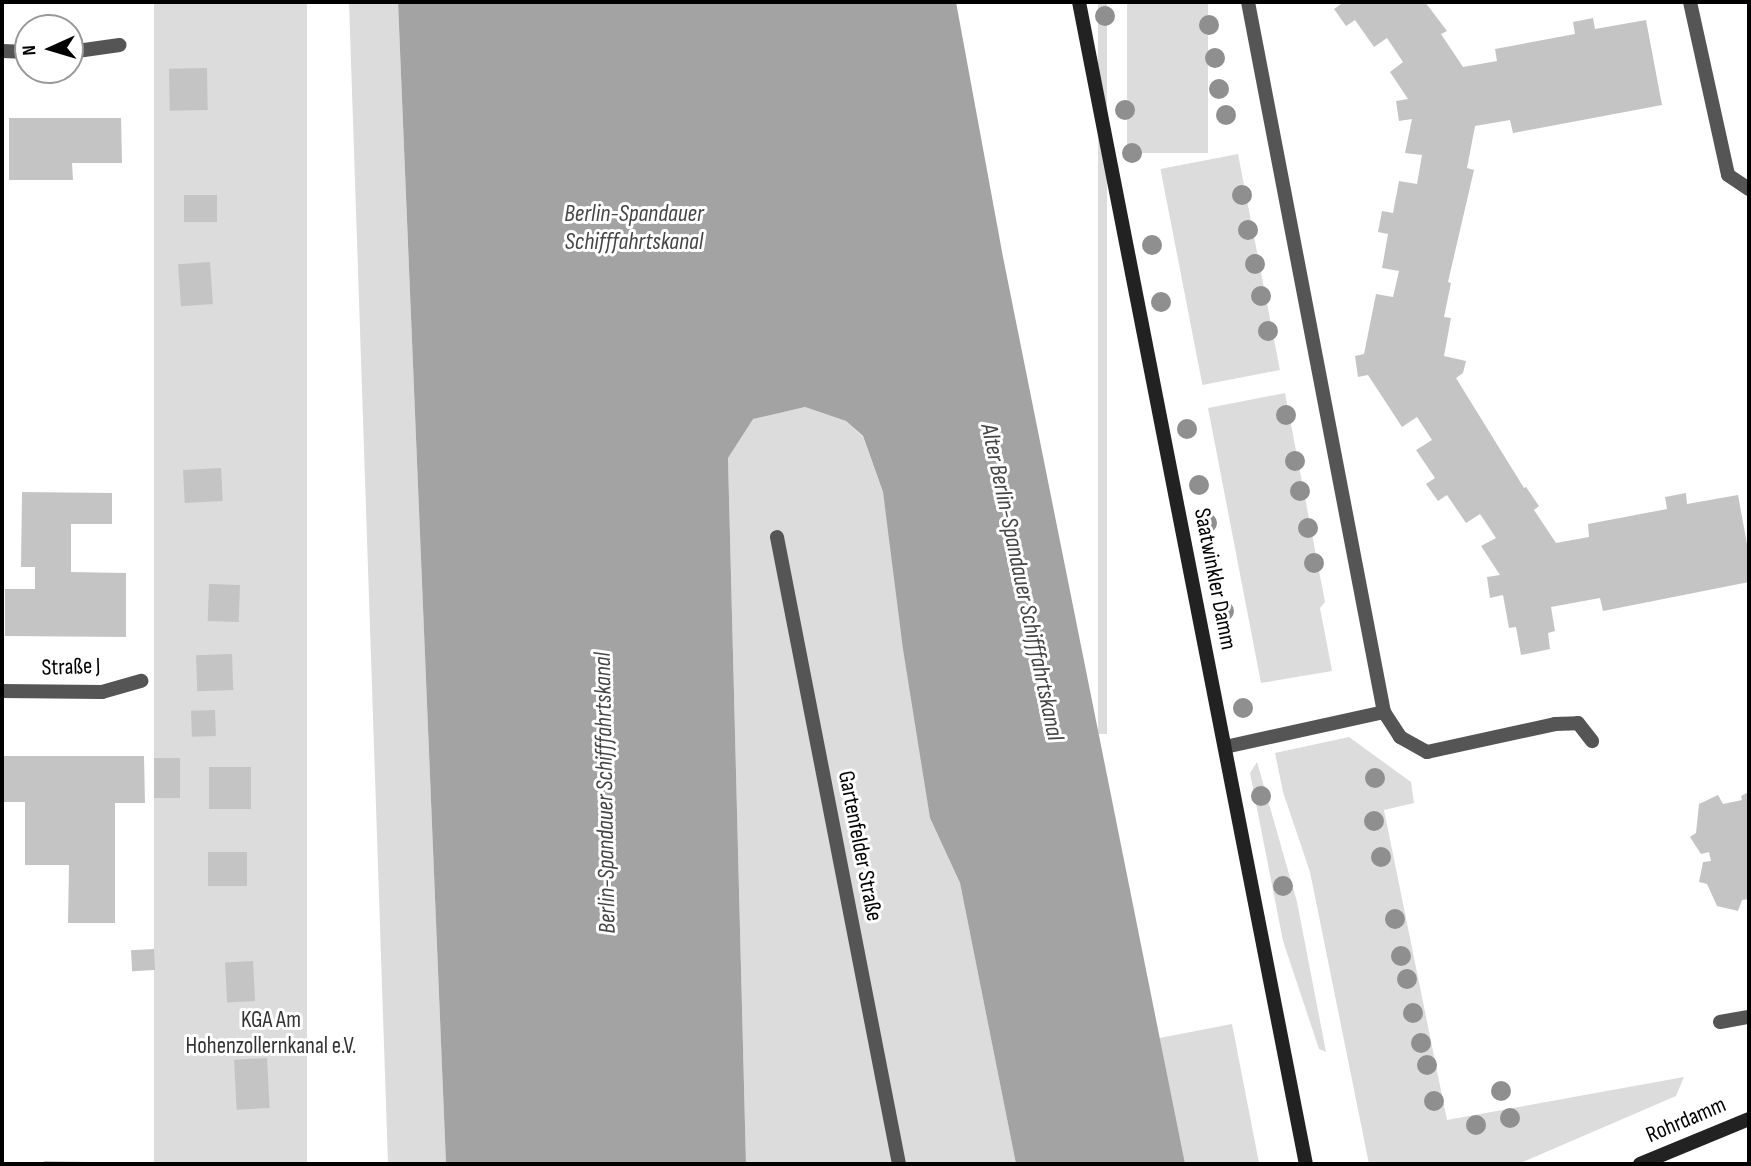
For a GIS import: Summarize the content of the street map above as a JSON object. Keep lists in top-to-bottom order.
{
  "streets": {
    "main road": ["Saatwinkler Damm", "Rohrdamm"],
    "street": ["Straße J", "Gartenfelder Straße"]
  },
  "water": ["Berlin-Spandauer Schifffahrtskanal", "Alter Berlin-Spandauer Schifffahrtskanal"],
  "parks": ["KGA Am Hohenzollernkanal e.V."],
  "north": "left"
}
